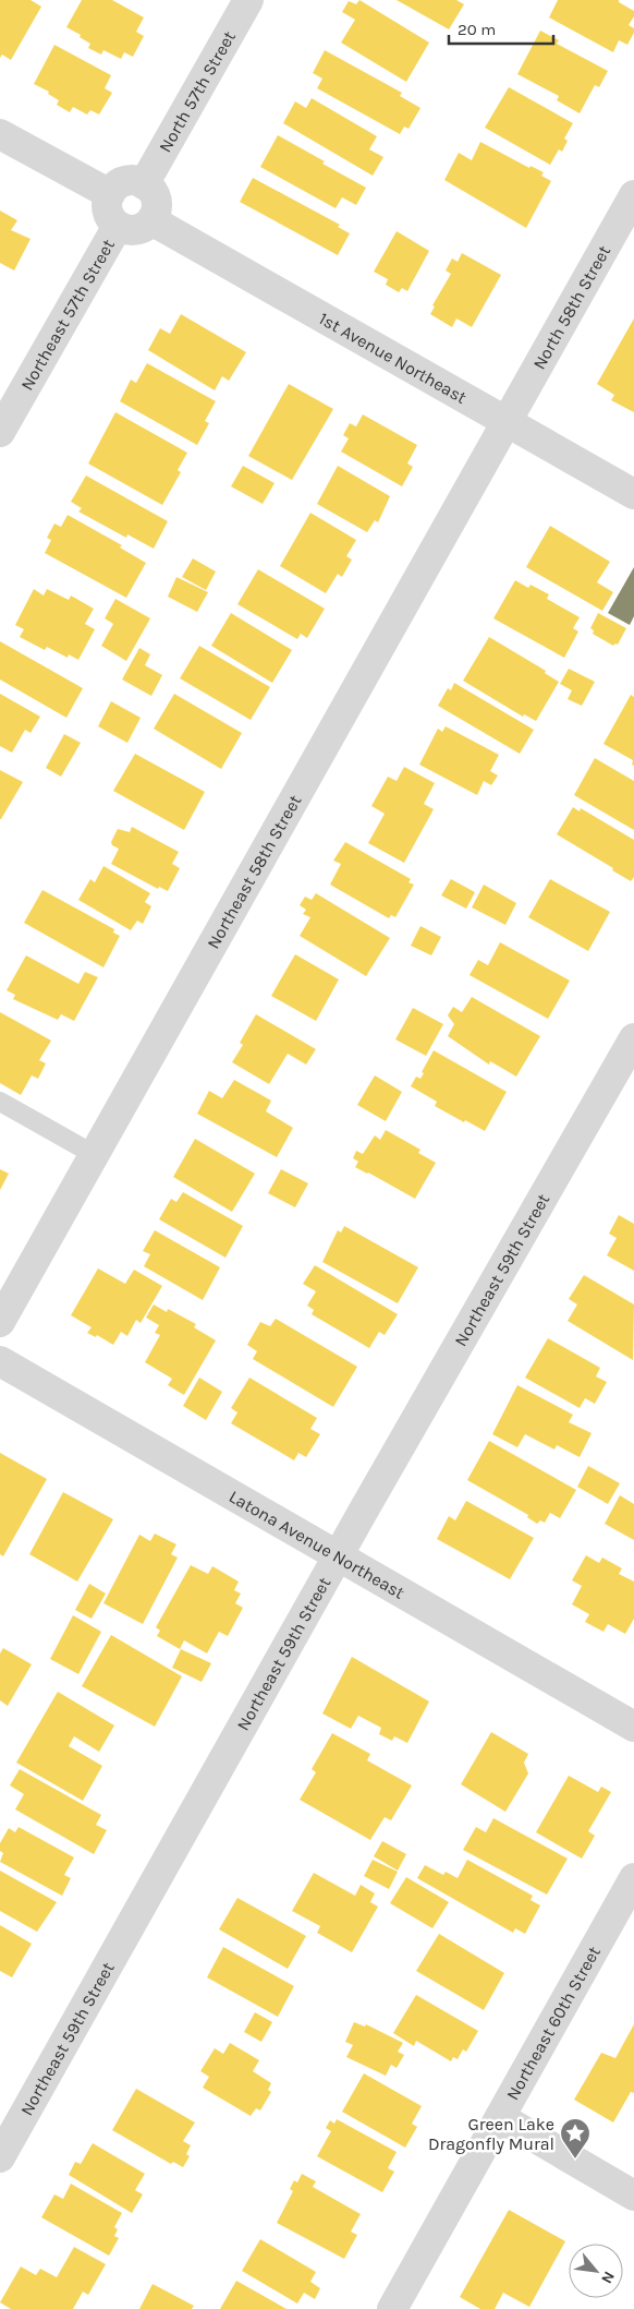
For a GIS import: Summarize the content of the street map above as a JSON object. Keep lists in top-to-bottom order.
{
  "streets": {
    "street": [
      "North 57th Street",
      "North 58th Street",
      "Northeast 57th Street",
      "1st Avenue Northeast",
      "Northeast 58th Street",
      "Northeast 59th Street",
      "Latona Avenue Northeast",
      "Northeast 60th Street"
    ]
  },
  "crossings": [
    ["North 57th Street", "Northeast 57th Street"],
    ["North 57th Street", "1st Avenue Northeast"],
    ["North 58th Street", "1st Avenue Northeast"],
    ["North 58th Street", "Northeast 58th Street"],
    ["Northeast 57th Street", "1st Avenue Northeast"],
    ["1st Avenue Northeast", "Northeast 58th Street"],
    ["Northeast 59th Street", "Latona Avenue Northeast"]
  ],
  "places": {
    "place": ["Green Lake Dragonfly Mural"]
  },
  "scale_bar": "20 m",
  "north": "bottom right"
}
